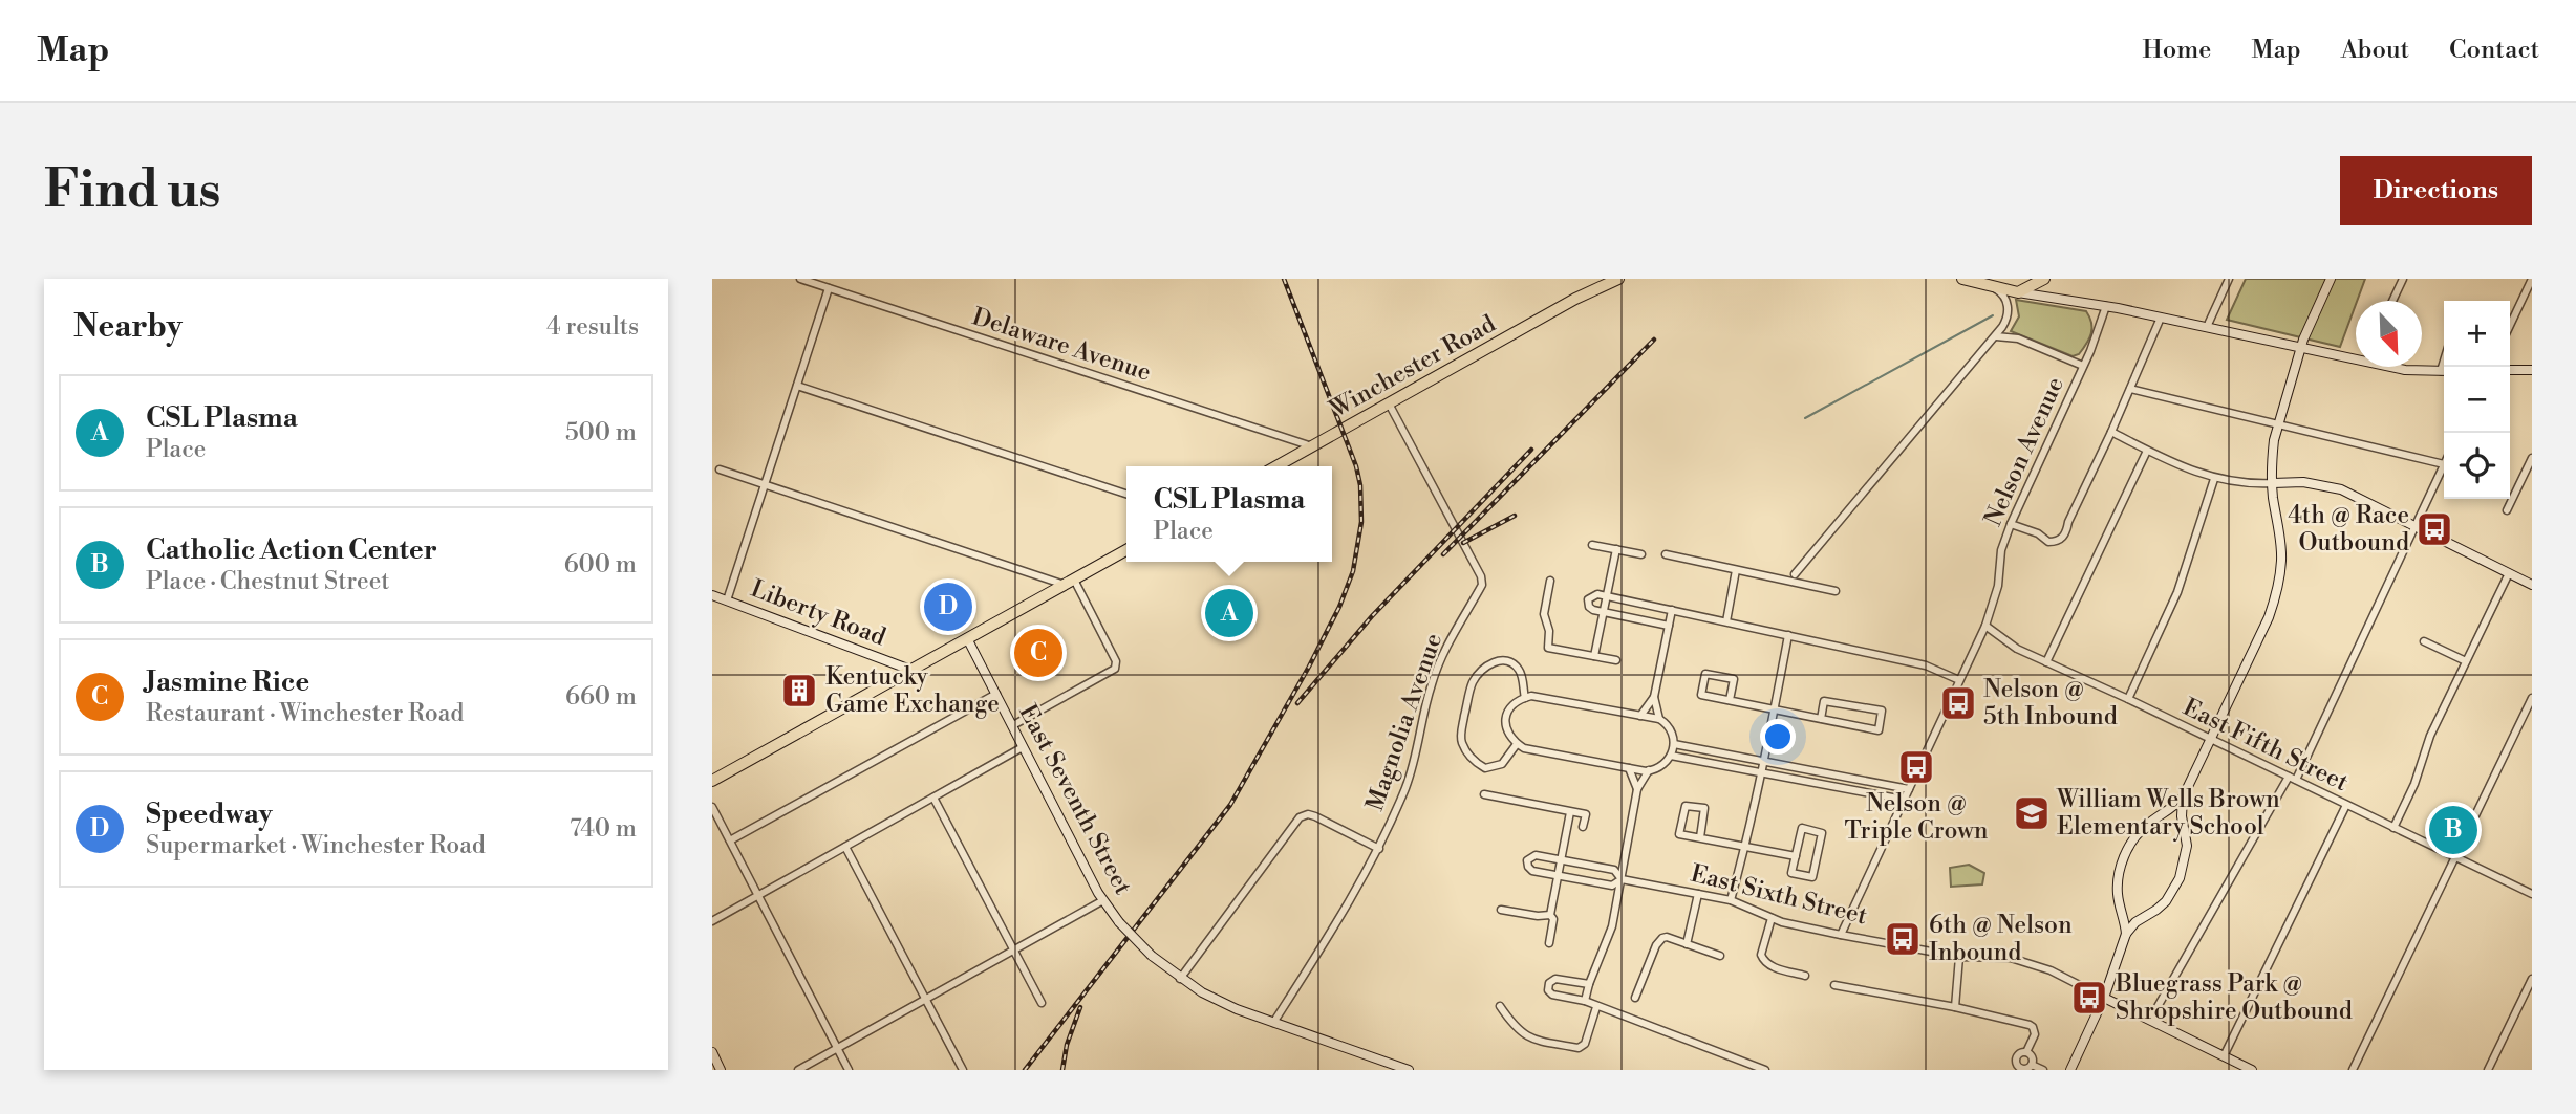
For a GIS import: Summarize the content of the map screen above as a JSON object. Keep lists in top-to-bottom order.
{
  "streets": {
    "main road": ["Winchester Road"],
    "street": [
      "Delaware Avenue",
      "Nelson Avenue",
      "Liberty Road",
      "Magnolia Avenue",
      "East Fifth Street",
      "East Seventh Street",
      "East Sixth Street"
    ]
  },
  "crossings": [
    ["Delaware Avenue", "Winchester Road"],
    ["Winchester Road", "Magnolia Avenue"],
    ["Nelson Avenue", "East Fifth Street"],
    ["Nelson Avenue", "East Sixth Street"],
    ["Magnolia Avenue", "East Seventh Street"]
  ],
  "places": {
    "bus stop": [
      "4th @ Race Outbound",
      "Nelson @ 5th Inbound",
      "Nelson @ Triple Crown",
      "6th @ Nelson Inbound",
      "Bluegrass Park @ Shropshire Outbound"
    ],
    "building": ["Kentucky Game Exchange"],
    "school or university": ["William Wells Brown Elementary School"]
  },
  "north": "bottom right",
  "page": {
    "header": "Map",
    "nav": [
      "Home",
      "Map",
      "About",
      "Contact"
    ],
    "buttons": "Directions",
    "title": "Find us",
    "heading": ["Nearby", "4 results"],
    "map_buttons": ["+", "−"],
    "list": [
      {
        "mark": "A",
        "name": "CSL Plasma",
        "note": "Place",
        "value": "500 m"
      },
      {
        "mark": "B",
        "name": "Catholic Action Center",
        "note": "Place · Chestnut Street",
        "value": "600 m"
      },
      {
        "mark": "C",
        "name": "Jasmine Rice",
        "note": "Restaurant · Winchester Road",
        "value": "660 m"
      },
      {
        "mark": "D",
        "name": "Speedway",
        "note": "Supermarket · Winchester Road",
        "value": "740 m"
      }
    ],
    "popup": ["CSL Plasma", "Place"],
    "pins": [
      "D",
      "A",
      "C",
      "B"
    ]
  }
}
